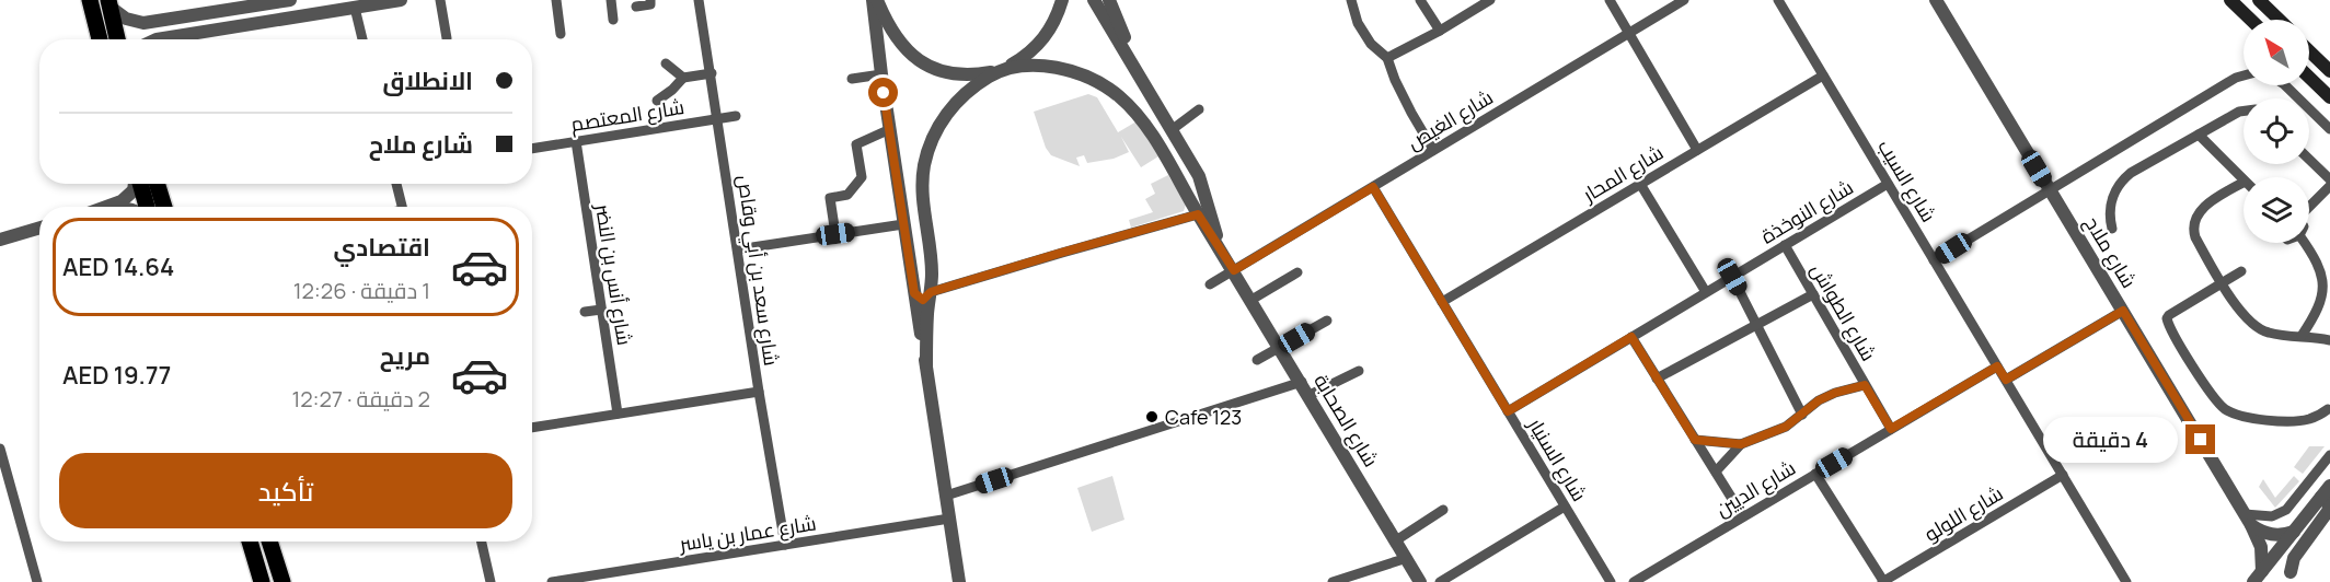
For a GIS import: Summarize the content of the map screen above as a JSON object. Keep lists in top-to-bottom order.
{
  "streets": {
    "street": [
      "شارع المعتصم",
      "شارع الغيص",
      "شارع المحار",
      "شارع السيب",
      "شارع النوخذة",
      "شارع ملاح",
      "شارع سعد بن أبي وقاص",
      "شارع أنس بن النضر",
      "شارع الطواش",
      "شارع الصحابة",
      "شارع السنيار",
      "شارع الديين",
      "شارع اللولو",
      "شارع عمار بن ياسر"
    ]
  },
  "crossings": [
    ["شارع المعتصم", "شارع سعد بن أبي وقاص"],
    ["شارع المعتصم", "شارع أنس بن النضر"],
    ["شارع الغيص", "شارع الصحابة"],
    ["شارع الغيص", "شارع السنيار"],
    ["شارع المحار", "شارع السيب"],
    ["شارع المحار", "شارع السنيار"],
    ["شارع السيب", "شارع النوخذة"],
    ["شارع السيب", "شارع الديين"],
    ["شارع السيب", "شارع اللولو"],
    ["شارع النوخذة", "شارع الطواش"],
    ["شارع النوخذة", "شارع السنيار"],
    ["شارع سعد بن أبي وقاص", "شارع عمار بن ياسر"],
    ["شارع الطواش", "شارع الديين"]
  ],
  "places": ["Cafe 123"],
  "north": "top left",
  "page": {
    "banner": ["الانطلاق", "شارع ملاح"],
    "list": [
      {
        "name": "اقتصادي",
        "note": "1 دقيقة · 12:26",
        "value": "AED 14.64"
      },
      {
        "name": "مريح",
        "note": "2 دقيقة · 12:27",
        "value": "AED 19.77"
      }
    ],
    "bubble": "4 دقيقة",
    "buttons": "تأكيد"
  }
}
